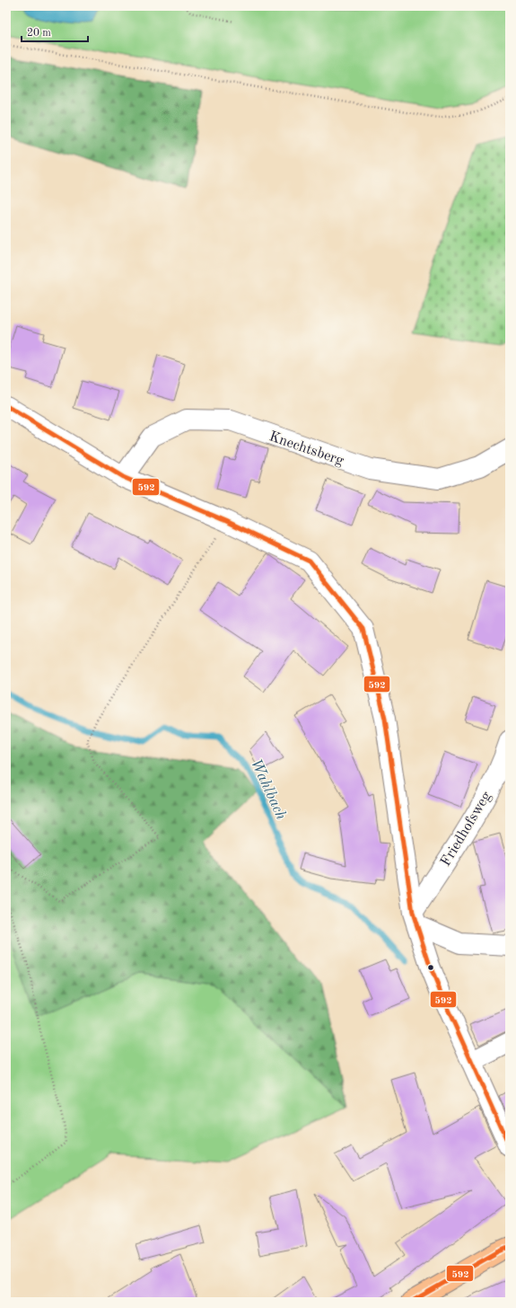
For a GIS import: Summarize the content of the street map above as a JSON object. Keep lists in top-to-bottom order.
{
  "streets": {
    "street": ["Knechtsberg", "Friedhofsweg"]
  },
  "water": ["Wahlbach"],
  "lines": ["transit line 592"],
  "scale_bar": "20 m"
}
